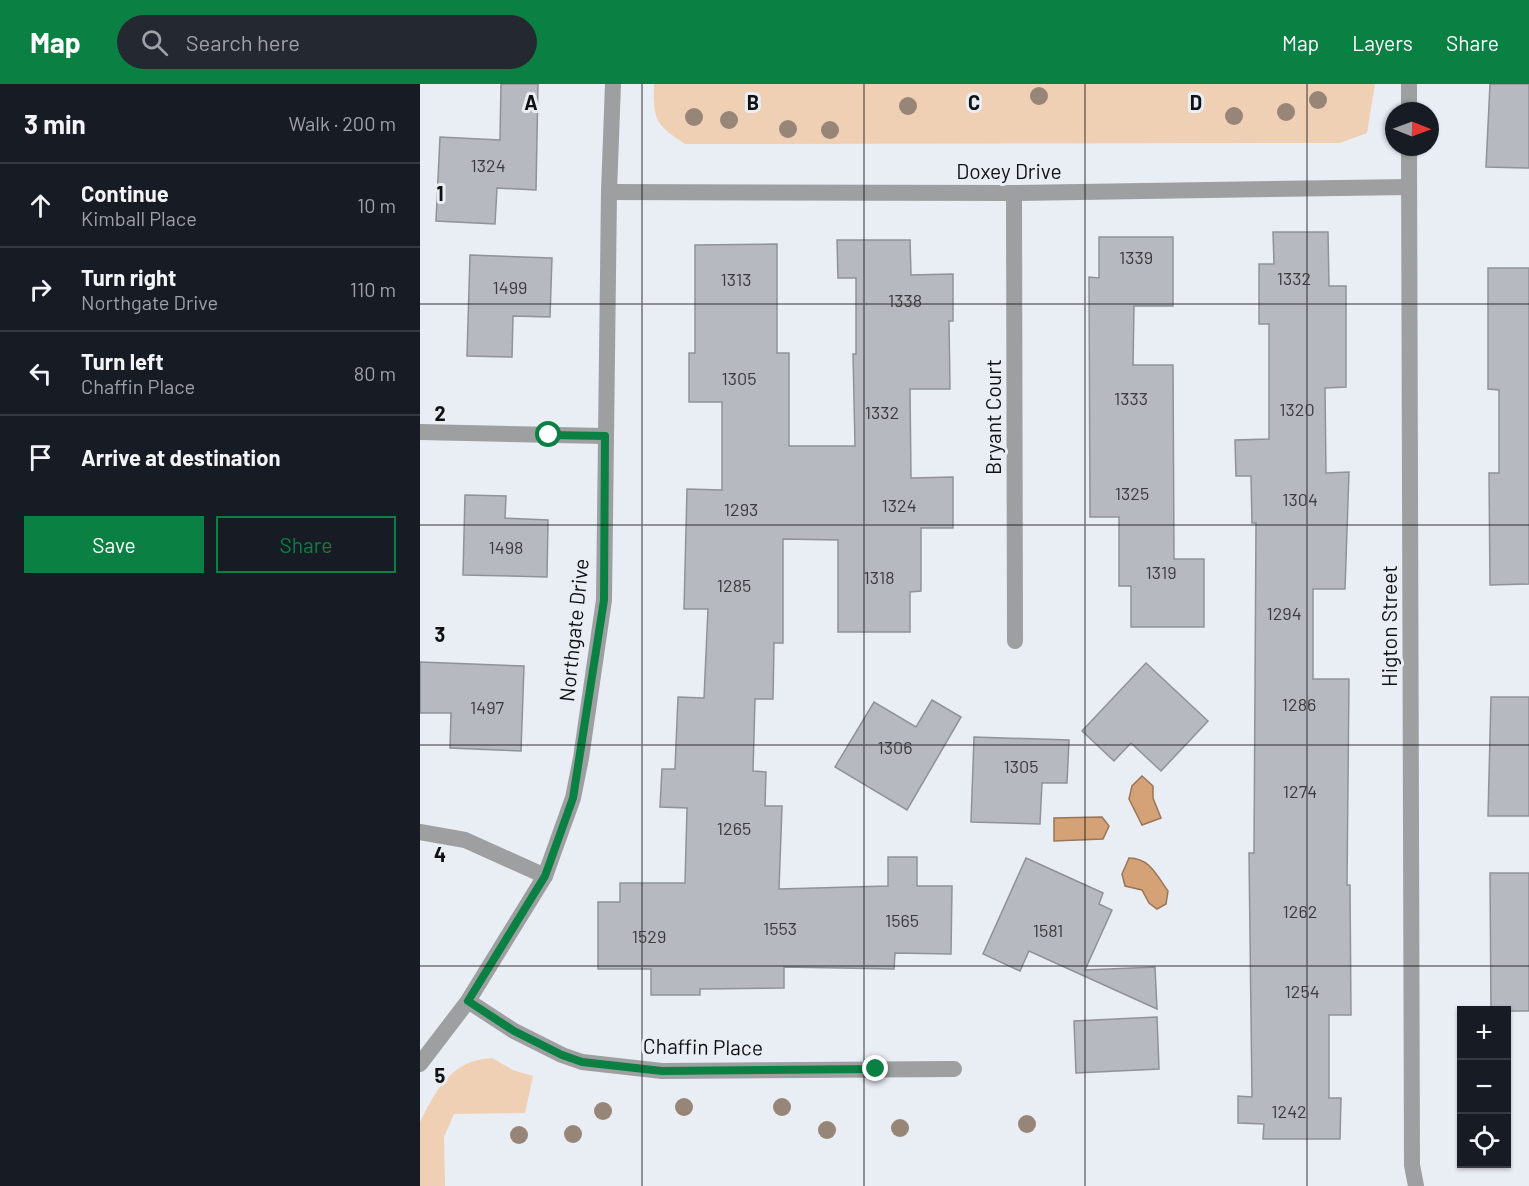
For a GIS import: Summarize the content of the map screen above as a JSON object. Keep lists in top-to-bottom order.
{
  "streets": {
    "street": [
      "Doxey Drive",
      "Bryant Court",
      "Higton Street",
      "Northgate Drive",
      "Chaffin Place"
    ]
  },
  "crossings": [
    ["Doxey Drive", "Bryant Court"],
    ["Doxey Drive", "Higton Street"],
    ["Doxey Drive", "Northgate Drive"],
    ["Northgate Drive", "Chaffin Place"]
  ],
  "house_numbers": [
    "1324",
    "1339",
    "1332",
    "1313",
    "1499",
    "1338",
    "1305",
    "1333",
    "1320",
    "1332",
    "1325",
    "1304",
    "1324",
    "1293",
    "1498",
    "1319",
    "1318",
    "1285",
    "1294",
    "1286",
    "1497",
    "1306",
    "1305",
    "1274",
    "1265",
    "1262",
    "1565",
    "1553",
    "1581",
    "1529",
    "1254",
    "1242"
  ],
  "north": "right",
  "page": {
    "header": "Map",
    "search": "Search here",
    "nav": ["Map", "Layers", "Share"],
    "heading": ["3 min", "Walk · 200 m"],
    "list": [
      ["Continue", "Kimball Place", "10 m"],
      ["Turn right", "Northgate Drive", "110 m"],
      ["Turn left", "Chaffin Place", "80 m"],
      "Arrive at destination"
    ],
    "buttons": ["Save", "Share"],
    "map_buttons": ["+", "−"]
  },
  "grid": {
    "columns": [
      "A",
      "B",
      "C",
      "D"
    ],
    "rows": [
      "1",
      "2",
      "3",
      "4",
      "5"
    ]
  }
}
